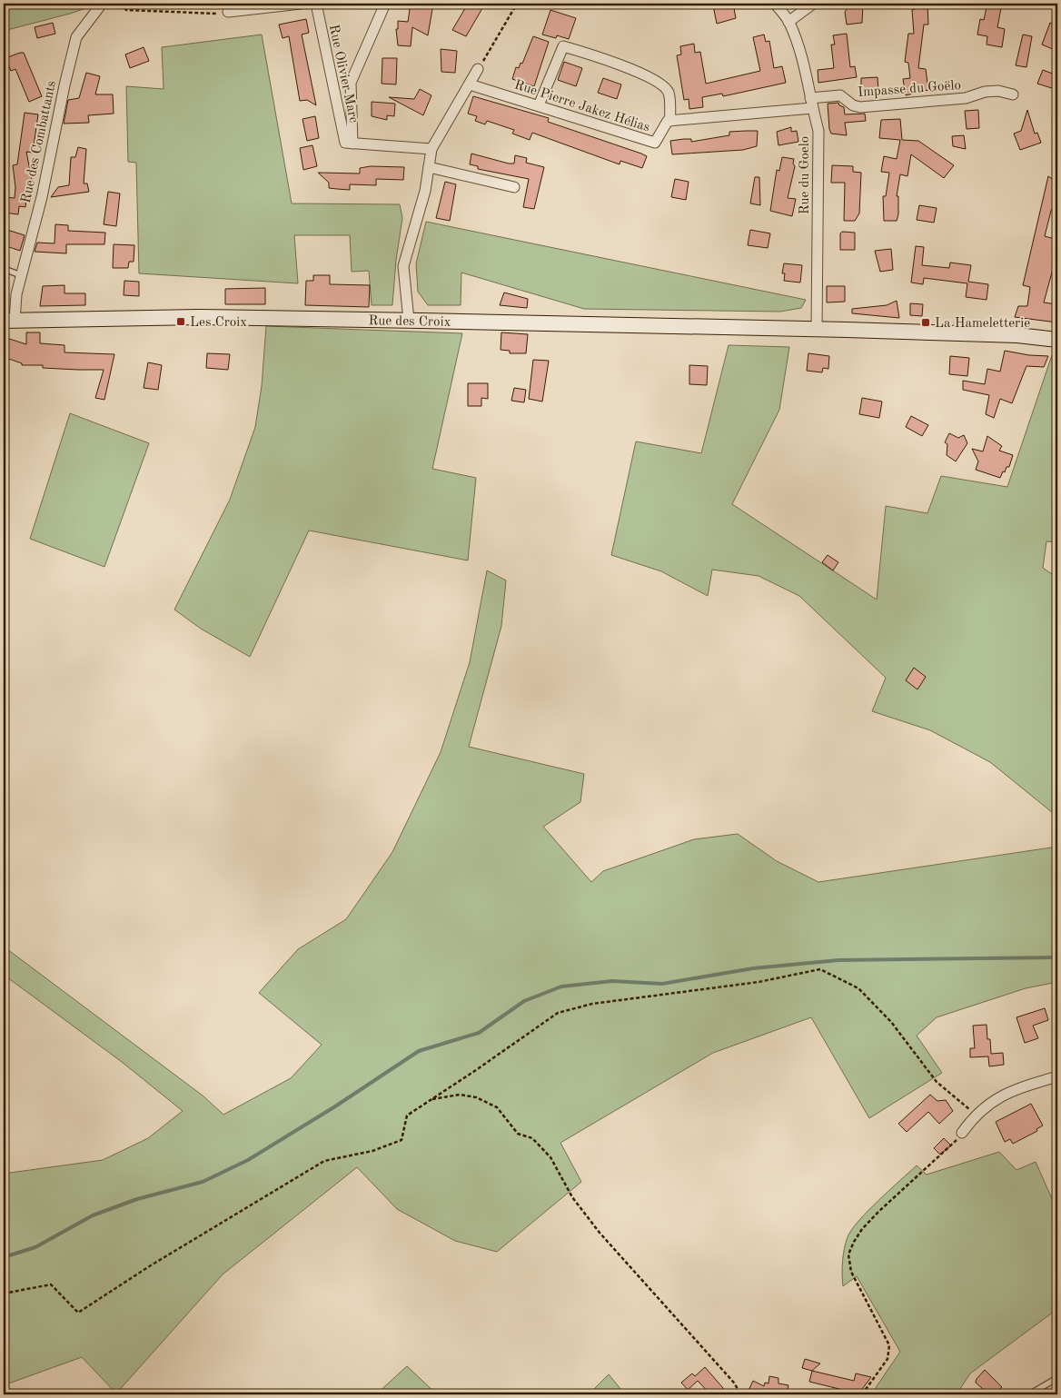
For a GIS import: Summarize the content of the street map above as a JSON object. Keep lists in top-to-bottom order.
{
  "streets": {
    "main road": ["Rue des Croix"],
    "street": [
      "Rue Olivier Marc",
      "Impasse du Goëlo",
      "Rue Pierre Jakez Hélias",
      "Rue des Combattants",
      "Rue du Goelo"
    ]
  },
  "crossings": [
    ["Impasse du Goëlo", "Rue Pierre Jakez Hélias"],
    ["Impasse du Goëlo", "Rue du Goelo"],
    ["Rue Pierre Jakez Hélias", "Rue du Goelo"],
    ["Rue des Combattants", "Rue des Croix"],
    ["Rue du Goelo", "Rue des Croix"]
  ],
  "places": {
    "transit": ["Les Croix", "La Hameletterie"]
  }
}
